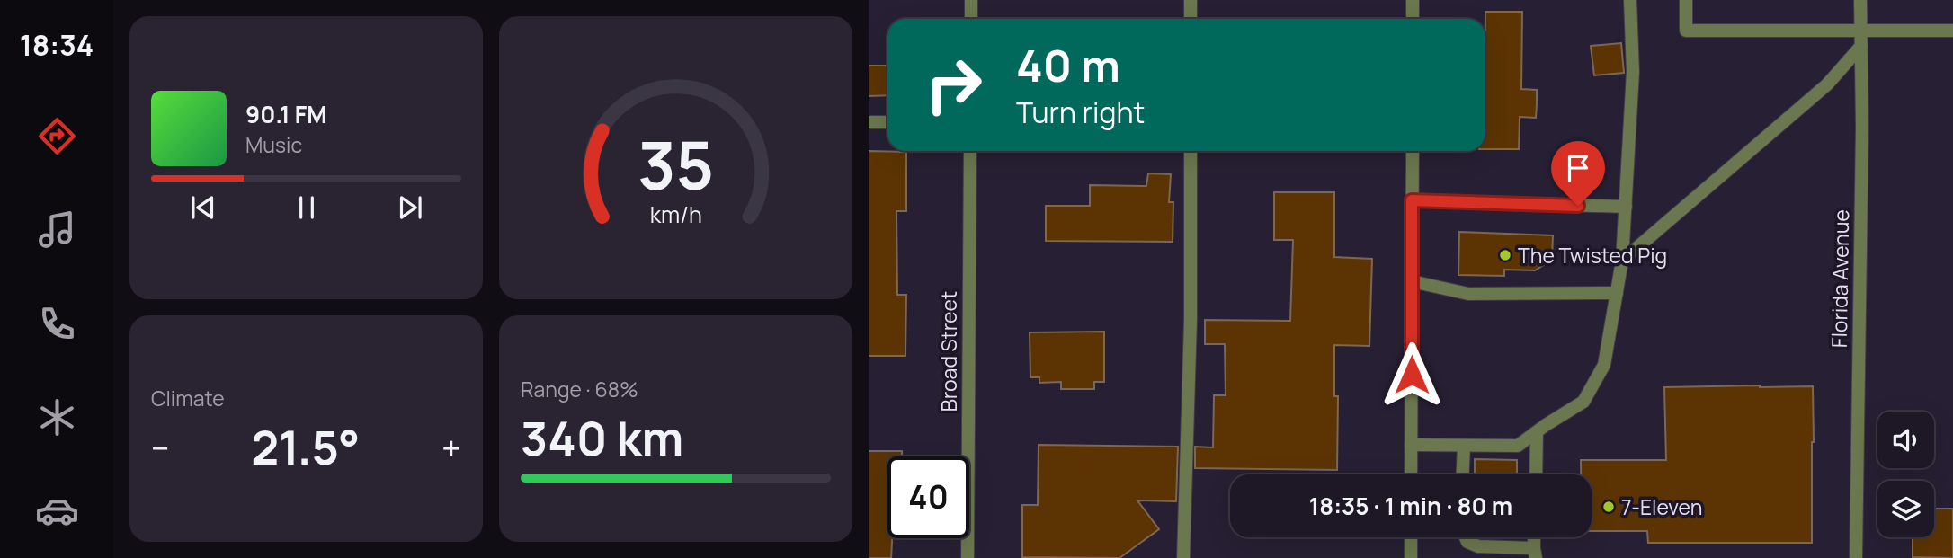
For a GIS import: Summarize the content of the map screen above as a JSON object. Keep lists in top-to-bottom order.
{
  "streets": {
    "street": ["Florida Avenue", "Broad Street"]
  },
  "places": ["The Twisted Pig", "7-Eleven"],
  "page": {
    "tabs": "18:34",
    "turn": ["40 m", "Turn right"],
    "song": ["90.1 FM", "Music"],
    "tile": [
      "Climate",
      ["Range · 68%", "340 km"]
    ],
    "heat": ["−", "21.5°", "+"],
    "limit": "40",
    "trip": "18:35 · 1 min · 80 m",
    "gauge": ["35", "km/h"]
  }
}
